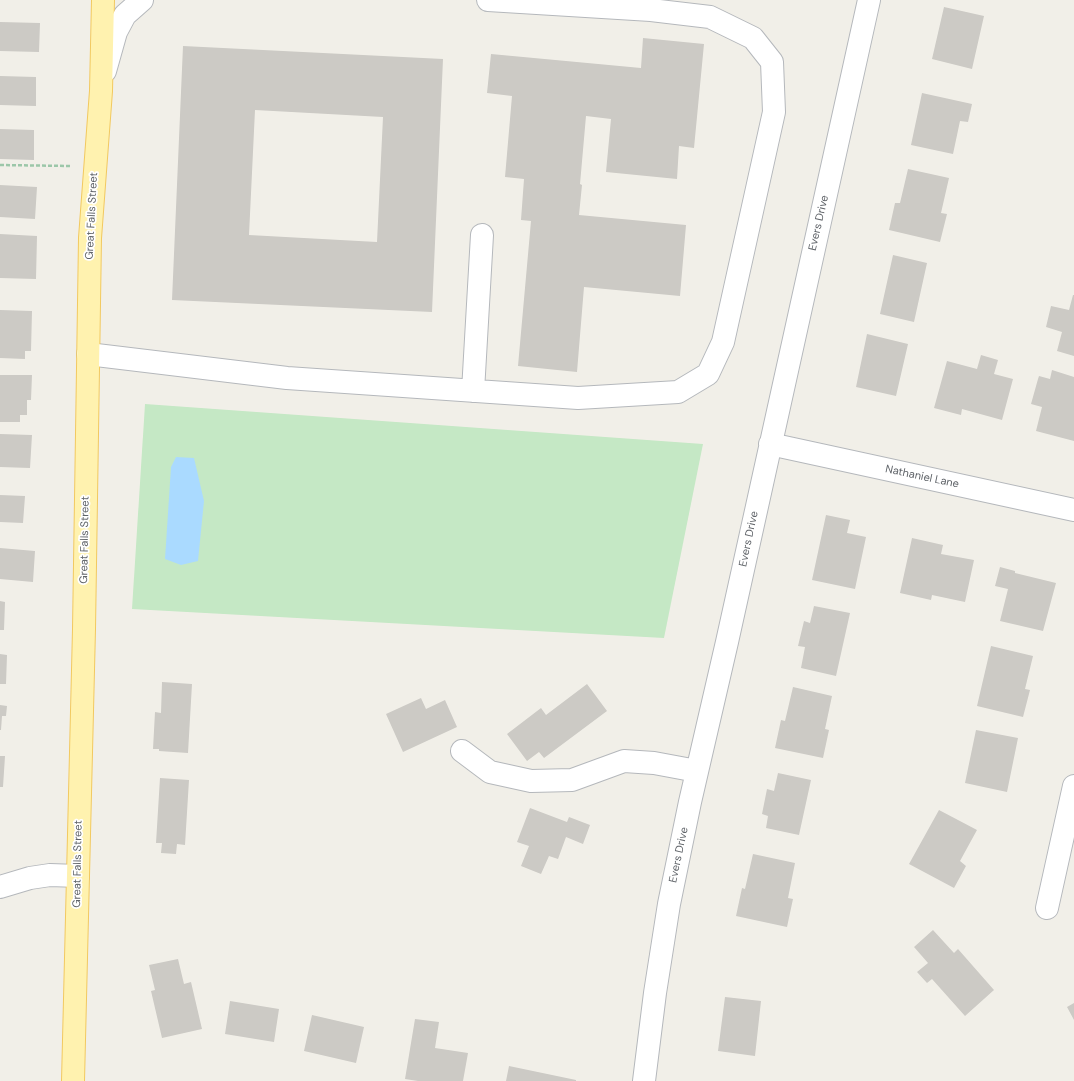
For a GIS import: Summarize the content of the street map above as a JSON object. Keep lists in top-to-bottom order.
{
  "streets": {
    "main road": ["Great Falls Street"],
    "street": ["Evers Drive", "Nathaniel Lane"]
  },
  "crossings": [
    ["Evers Drive", "Nathaniel Lane"]
  ]
}
